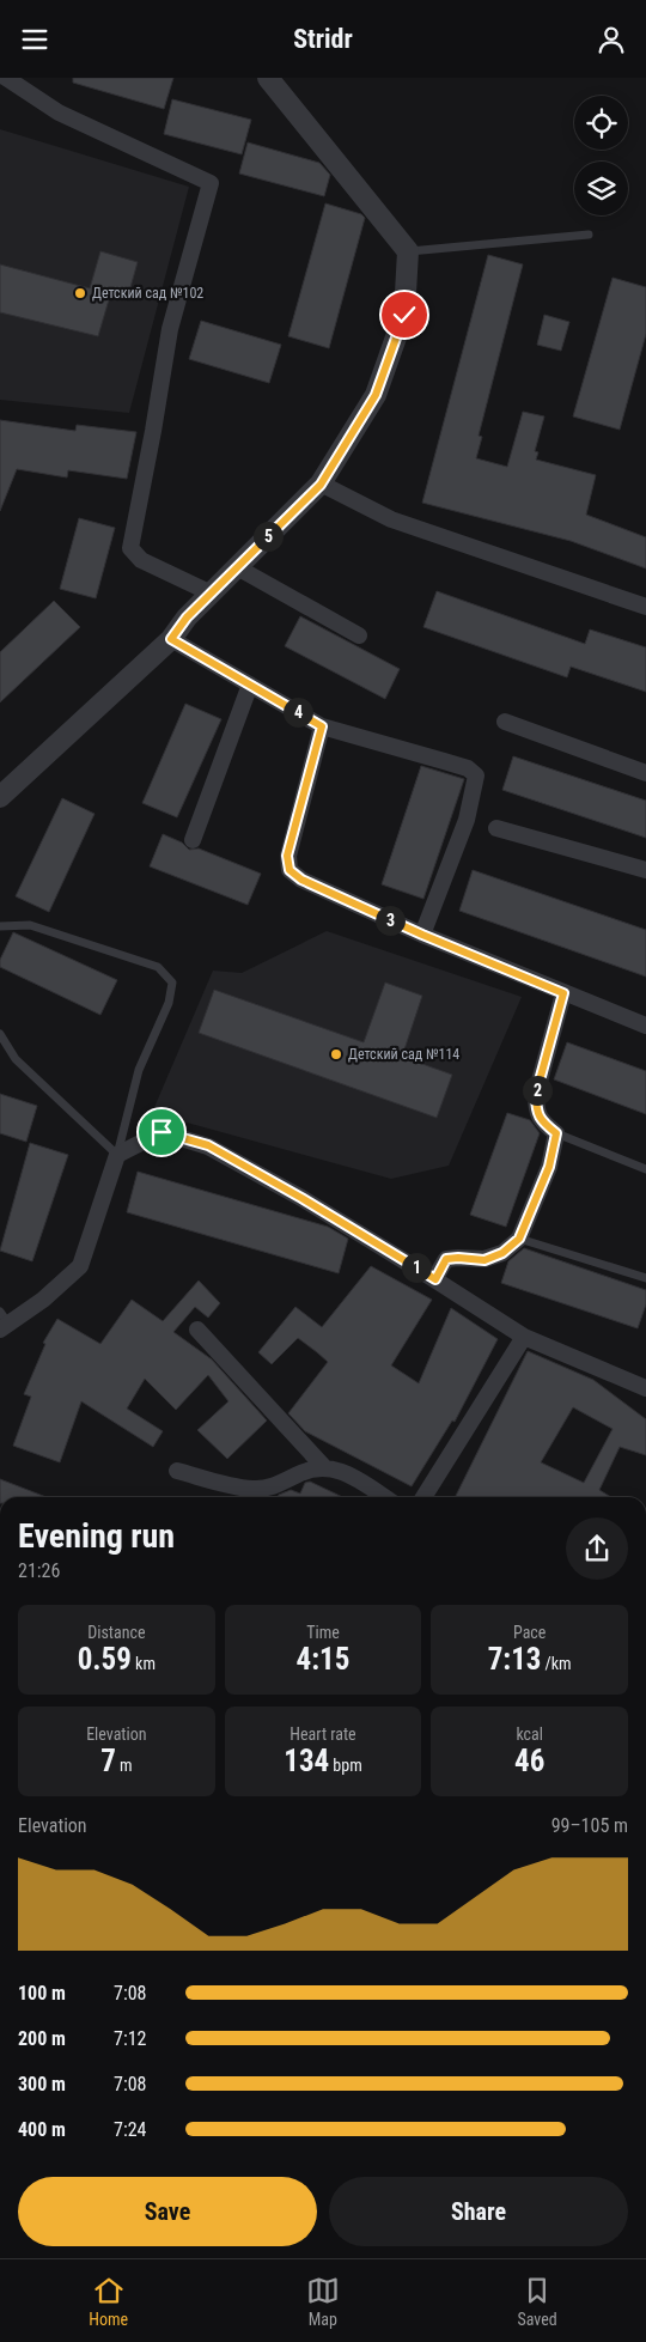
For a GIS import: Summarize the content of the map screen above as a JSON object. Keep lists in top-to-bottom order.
{
  "places": ["Детский сад №102", "Детский сад №114"],
  "page": {
    "header": "Stridr",
    "pins": [
      "5",
      "4",
      "3",
      "2",
      "1"
    ],
    "heading": ["Evening run", "21:26"],
    "stats": [
      ["Distance", "0.59 km"],
      ["Time", "4:15"],
      ["Pace", "7:13 /km"],
      ["Elevation", "7 m"],
      ["Heart rate", "134 bpm"],
      ["kcal", "46"]
    ],
    "chart": ["Elevation", "99–105 m"],
    "list": [
      {
        "name": "100 m",
        "note": "7:08"
      },
      {
        "name": "200 m",
        "note": "7:12"
      },
      {
        "name": "300 m",
        "note": "7:08"
      },
      {
        "name": "400 m",
        "note": "7:24"
      }
    ],
    "buttons": ["Save", "Share"],
    "tabs": ["Home", "Map", "Saved"]
  }
}
